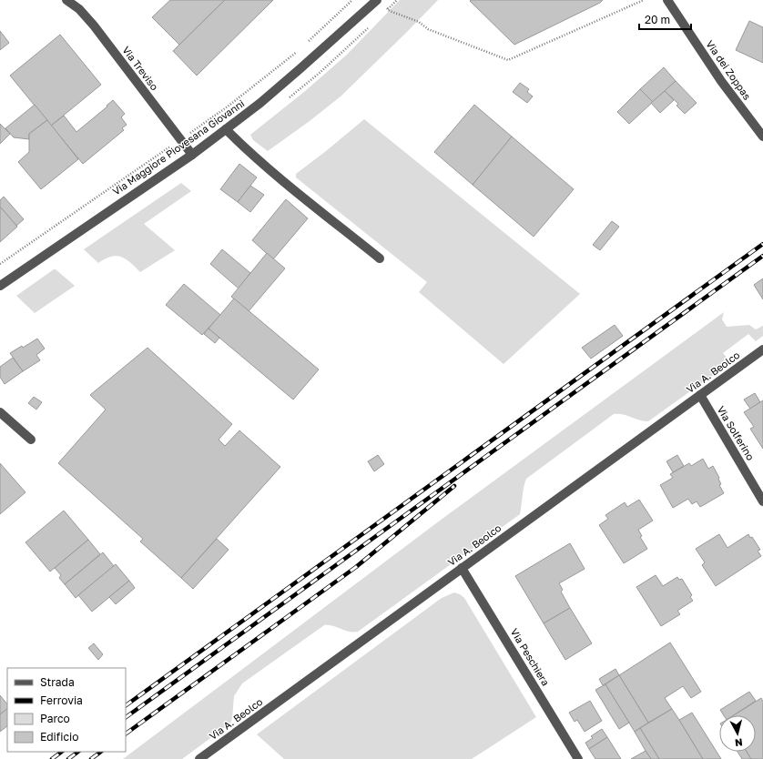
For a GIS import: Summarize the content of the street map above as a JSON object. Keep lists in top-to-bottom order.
{
  "streets": {
    "street": [
      "Via Treviso",
      "Via dei Zoppas",
      "Via Maggiore Piovesana Giovanni",
      "Via A. Beolco",
      "Via Solferino",
      "Via Peschiera"
    ]
  },
  "crossings": [
    ["Via Treviso", "Via Maggiore Piovesana Giovanni"],
    ["Via A. Beolco", "Via Solferino"],
    ["Via A. Beolco", "Via Peschiera"]
  ],
  "legend": [
    "Strada",
    "Ferrovia",
    "Parco",
    "Edificio"
  ],
  "scale_bar": "20 m",
  "north": "bottom"
}
